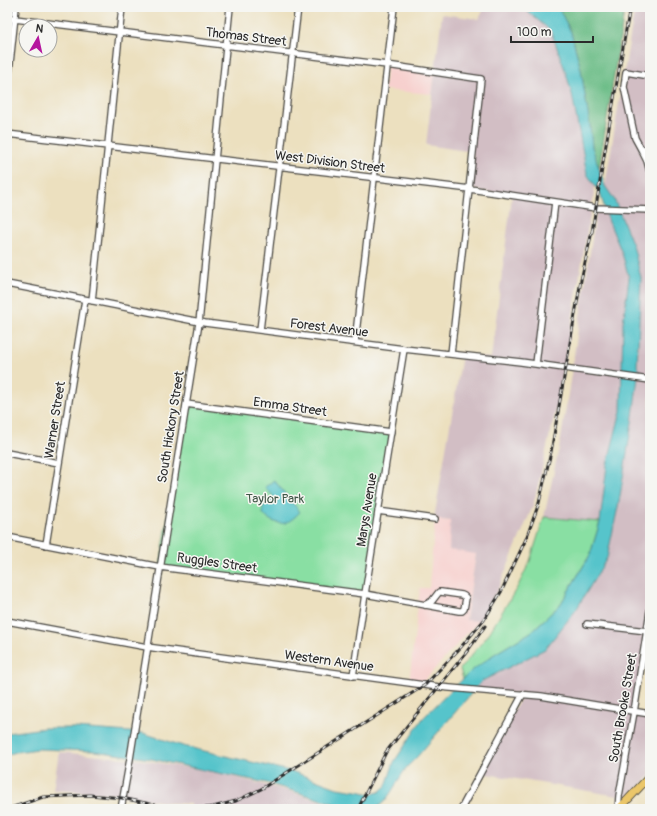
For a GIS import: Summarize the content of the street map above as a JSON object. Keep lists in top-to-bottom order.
{
  "streets": {
    "street": [
      "Thomas Street",
      "West Division Street",
      "Forest Avenue",
      "Emma Street",
      "Warner Street",
      "South Hickory Street",
      "Marys Avenue",
      "Ruggles Street",
      "Western Avenue",
      "South Brooke Street"
    ]
  },
  "crossings": [
    ["Thomas Street", "West Division Street"],
    ["Thomas Street", "South Hickory Street"],
    ["West Division Street", "South Hickory Street"],
    ["Forest Avenue", "Warner Street"],
    ["Forest Avenue", "South Hickory Street"],
    ["Forest Avenue", "Marys Avenue"],
    ["Emma Street", "South Hickory Street"],
    ["Emma Street", "Marys Avenue"],
    ["Warner Street", "Ruggles Street"],
    ["South Hickory Street", "Ruggles Street"],
    ["South Hickory Street", "Western Avenue"],
    ["Marys Avenue", "Ruggles Street"],
    ["Marys Avenue", "Western Avenue"],
    ["Western Avenue", "South Brooke Street"]
  ],
  "parks": ["Taylor Park"],
  "scale_bar": "100 m",
  "north": "top"
}
